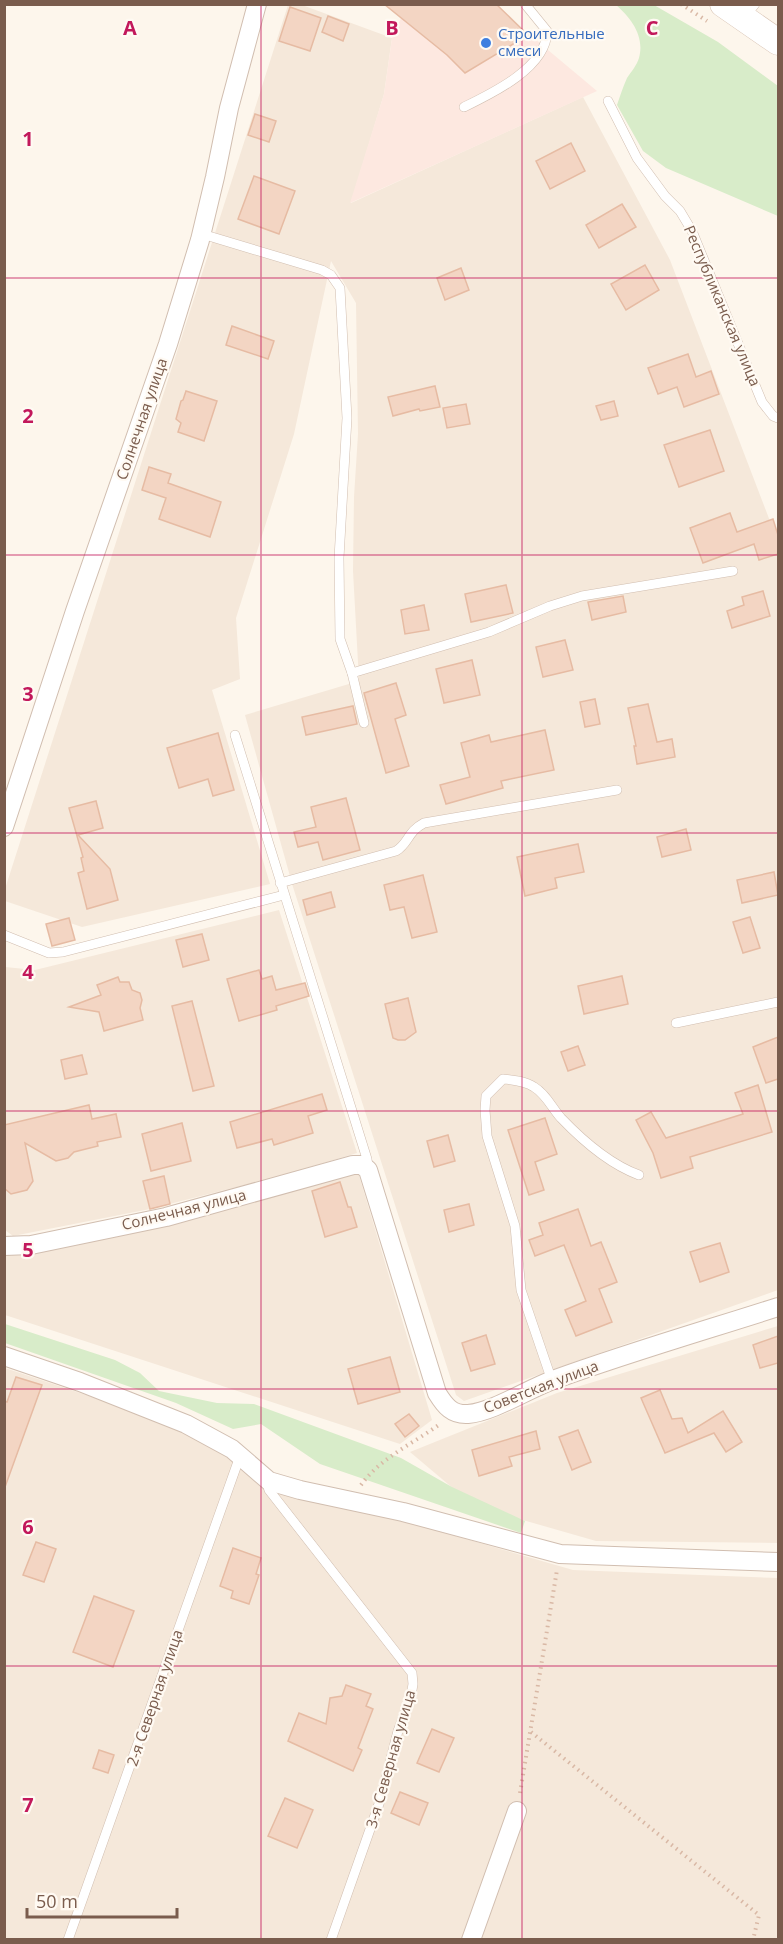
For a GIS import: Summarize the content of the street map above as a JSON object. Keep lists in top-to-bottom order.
{
  "streets": {
    "street": ["Солнечная улица", "Советская улица"],
    "lane": ["Республиканская улица", "2-я Северная улица", "3-я Северная улица"]
  },
  "places": ["Строительные смеси"],
  "scale_bar": "50 m",
  "grid": {
    "columns": ["A", "B", "C"],
    "rows": [
      "1",
      "2",
      "3",
      "4",
      "5",
      "6",
      "7"
    ]
  }
}
